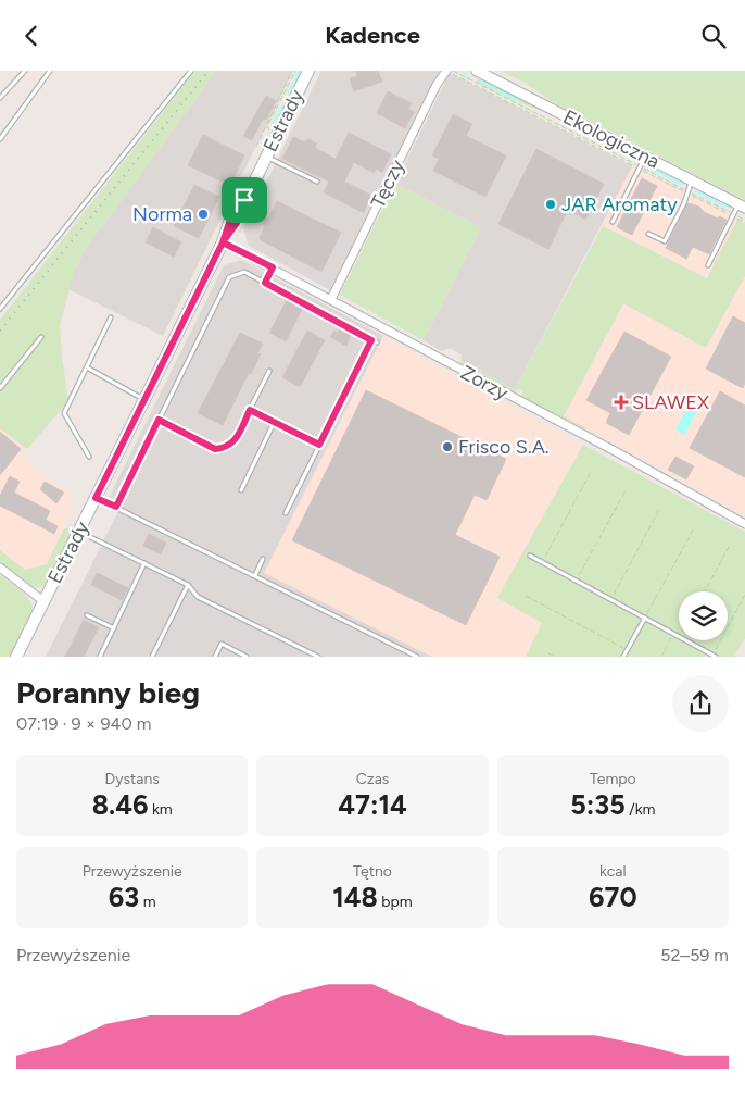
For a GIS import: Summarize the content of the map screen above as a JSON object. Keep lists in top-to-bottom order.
{
  "streets": {
    "main road": ["Estrady"],
    "street": ["Ekologiczna", "Tęczy", "Zorzy"]
  },
  "crossings": [
    ["Estrady", "Zorzy"],
    ["Tęczy", "Zorzy"]
  ],
  "places": {
    "other": ["JAR Aromaty", "Norma", "Frisco S.A."],
    "health": ["SLAWEX"]
  },
  "page": {
    "header": "Kadence",
    "heading": ["Poranny bieg", "07:19 · 9 × 940 m"],
    "stats": [
      ["Dystans", "8.46 km"],
      ["Czas", "47:14"],
      ["Tempo", "5:35 /km"],
      ["Przewyższenie", "63 m"],
      ["Tętno", "148 bpm"],
      ["kcal", "670"]
    ],
    "chart": ["Przewyższenie", "52–59 m"]
  }
}
